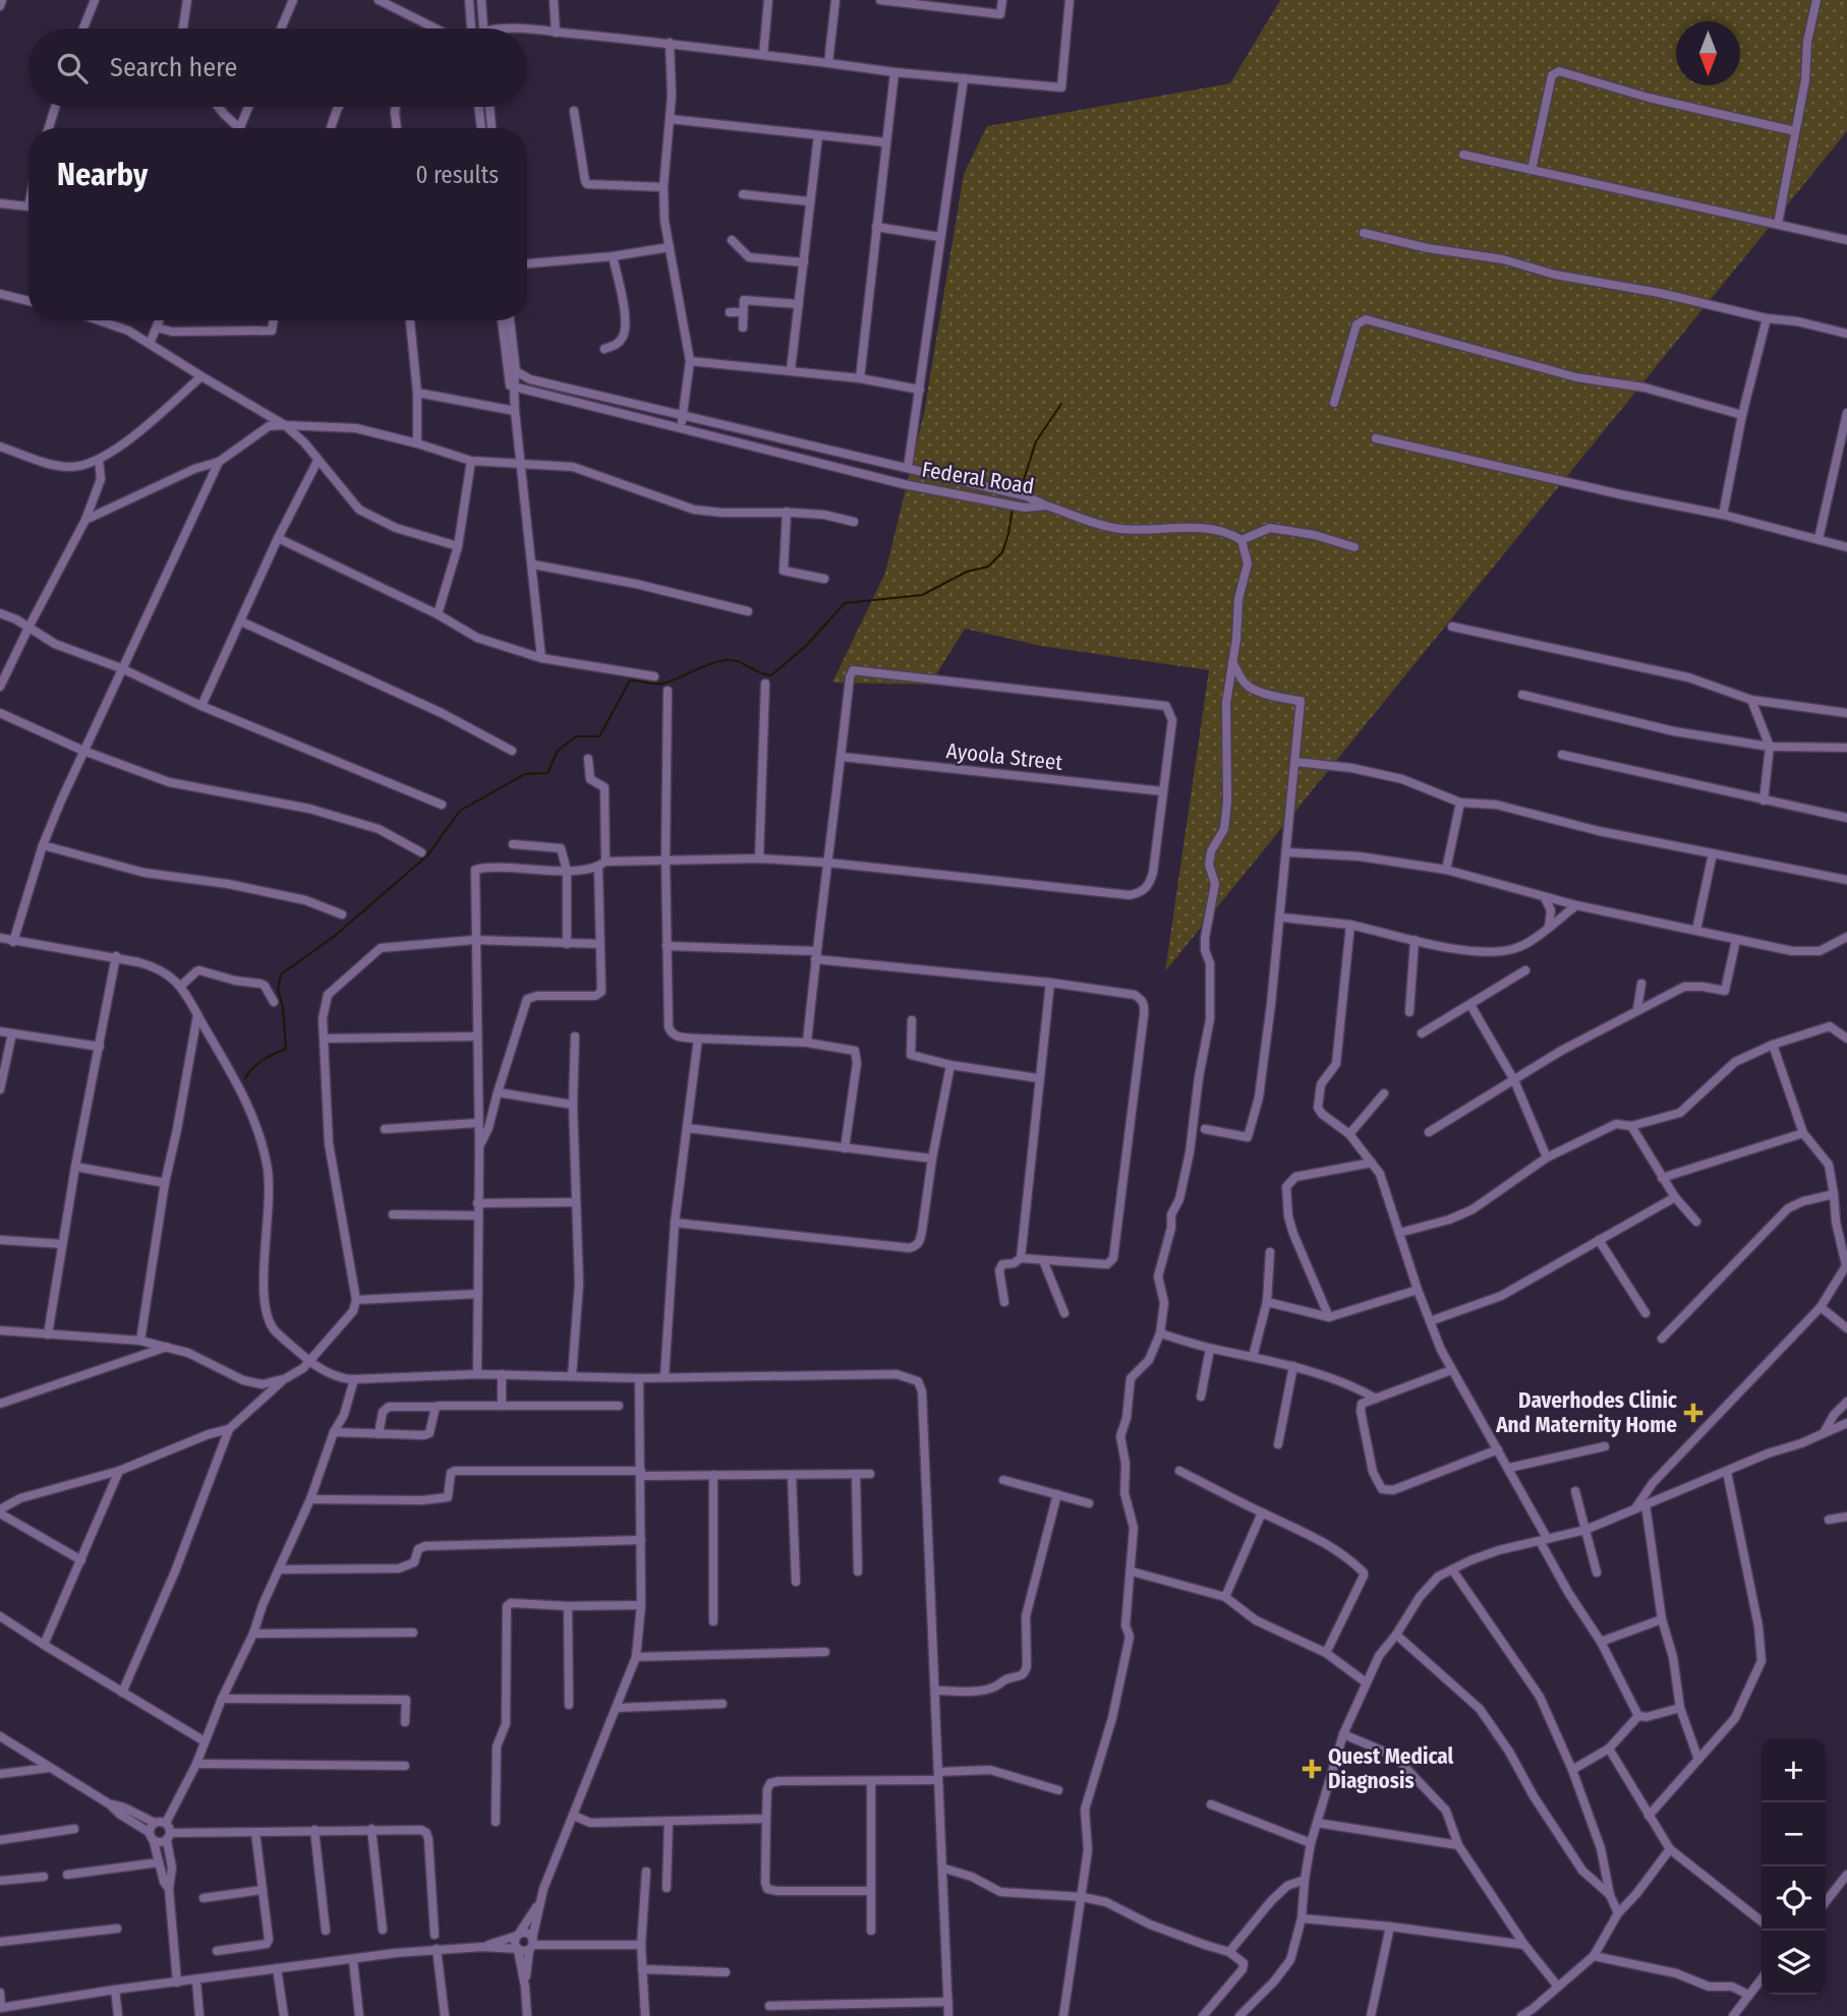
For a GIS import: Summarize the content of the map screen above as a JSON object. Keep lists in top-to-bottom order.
{
  "streets": {
    "street": ["Federal Road", "Ayoola Street"]
  },
  "places": {
    "health": ["Daverhodes Clinic And Maternity Home", "Quest Medical Diagnosis"]
  },
  "north": "bottom",
  "page": {
    "search": "Search here",
    "heading": ["Nearby", "0 results"],
    "map_buttons": ["+", "−"]
  }
}
